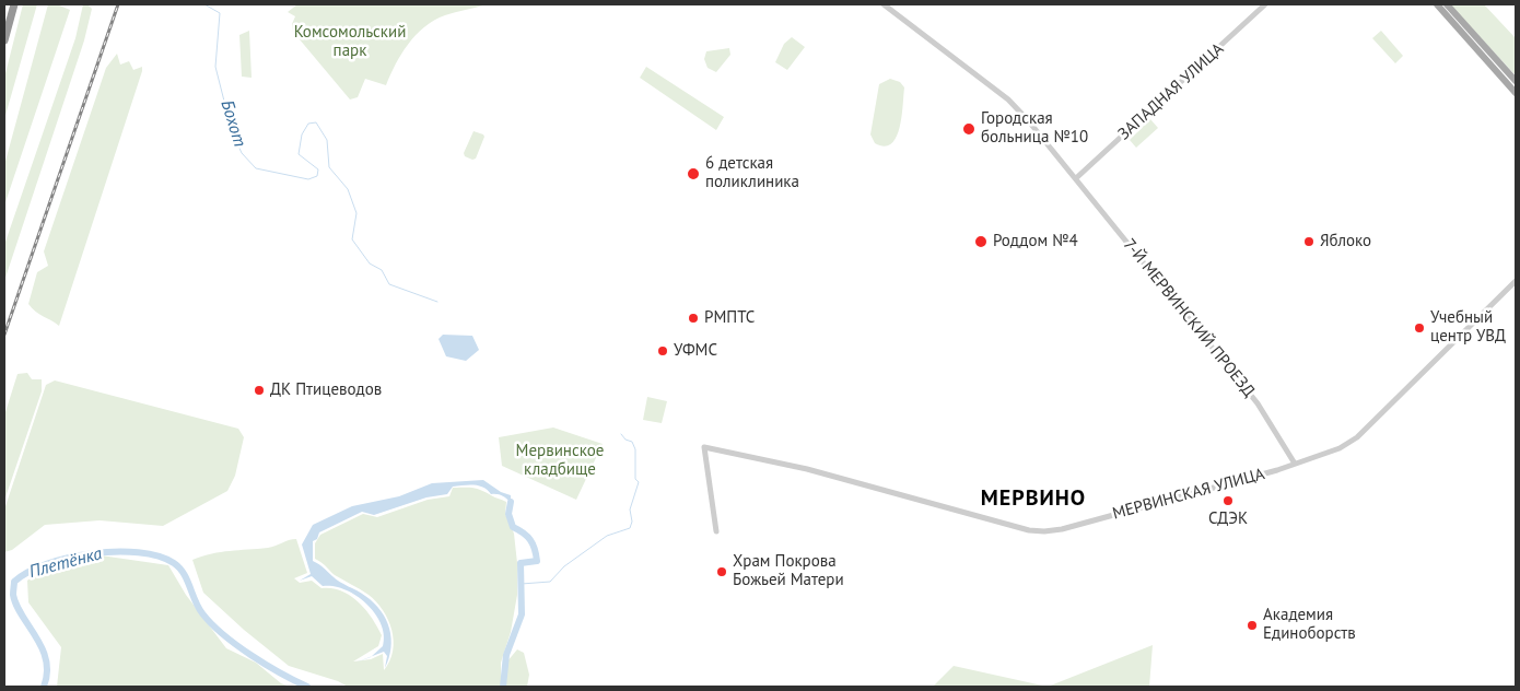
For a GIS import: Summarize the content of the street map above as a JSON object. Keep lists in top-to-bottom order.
{
  "streets": {
    "street": ["ЗАПАДНАЯ УЛИЦА", "7-Й МЕРВИНСКИЙ ПРОЕЗД", "МЕРВИНСКАЯ УЛИЦА"]
  },
  "crossings": [
    ["ЗАПАДНАЯ УЛИЦА", "7-Й МЕРВИНСКИЙ ПРОЕЗД"],
    ["7-Й МЕРВИНСКИЙ ПРОЕЗД", "МЕРВИНСКАЯ УЛИЦА"]
  ],
  "districts": ["МЕРВИНО"],
  "water": ["Бохот", "Плетёнка"],
  "parks": ["Комсомольский парк", "Мервинское кладбище"],
  "places": [
    "Городская больница №10",
    "6 детская поликлиника",
    "Роддом №4",
    "Яблоко",
    "РМПТС",
    "Учебный центр УВД",
    "УФМС",
    "ДК Птицеводов",
    "СДЭК",
    "Храм Покрова Божьей Матери",
    "Академия Единоборств"
  ]
}
